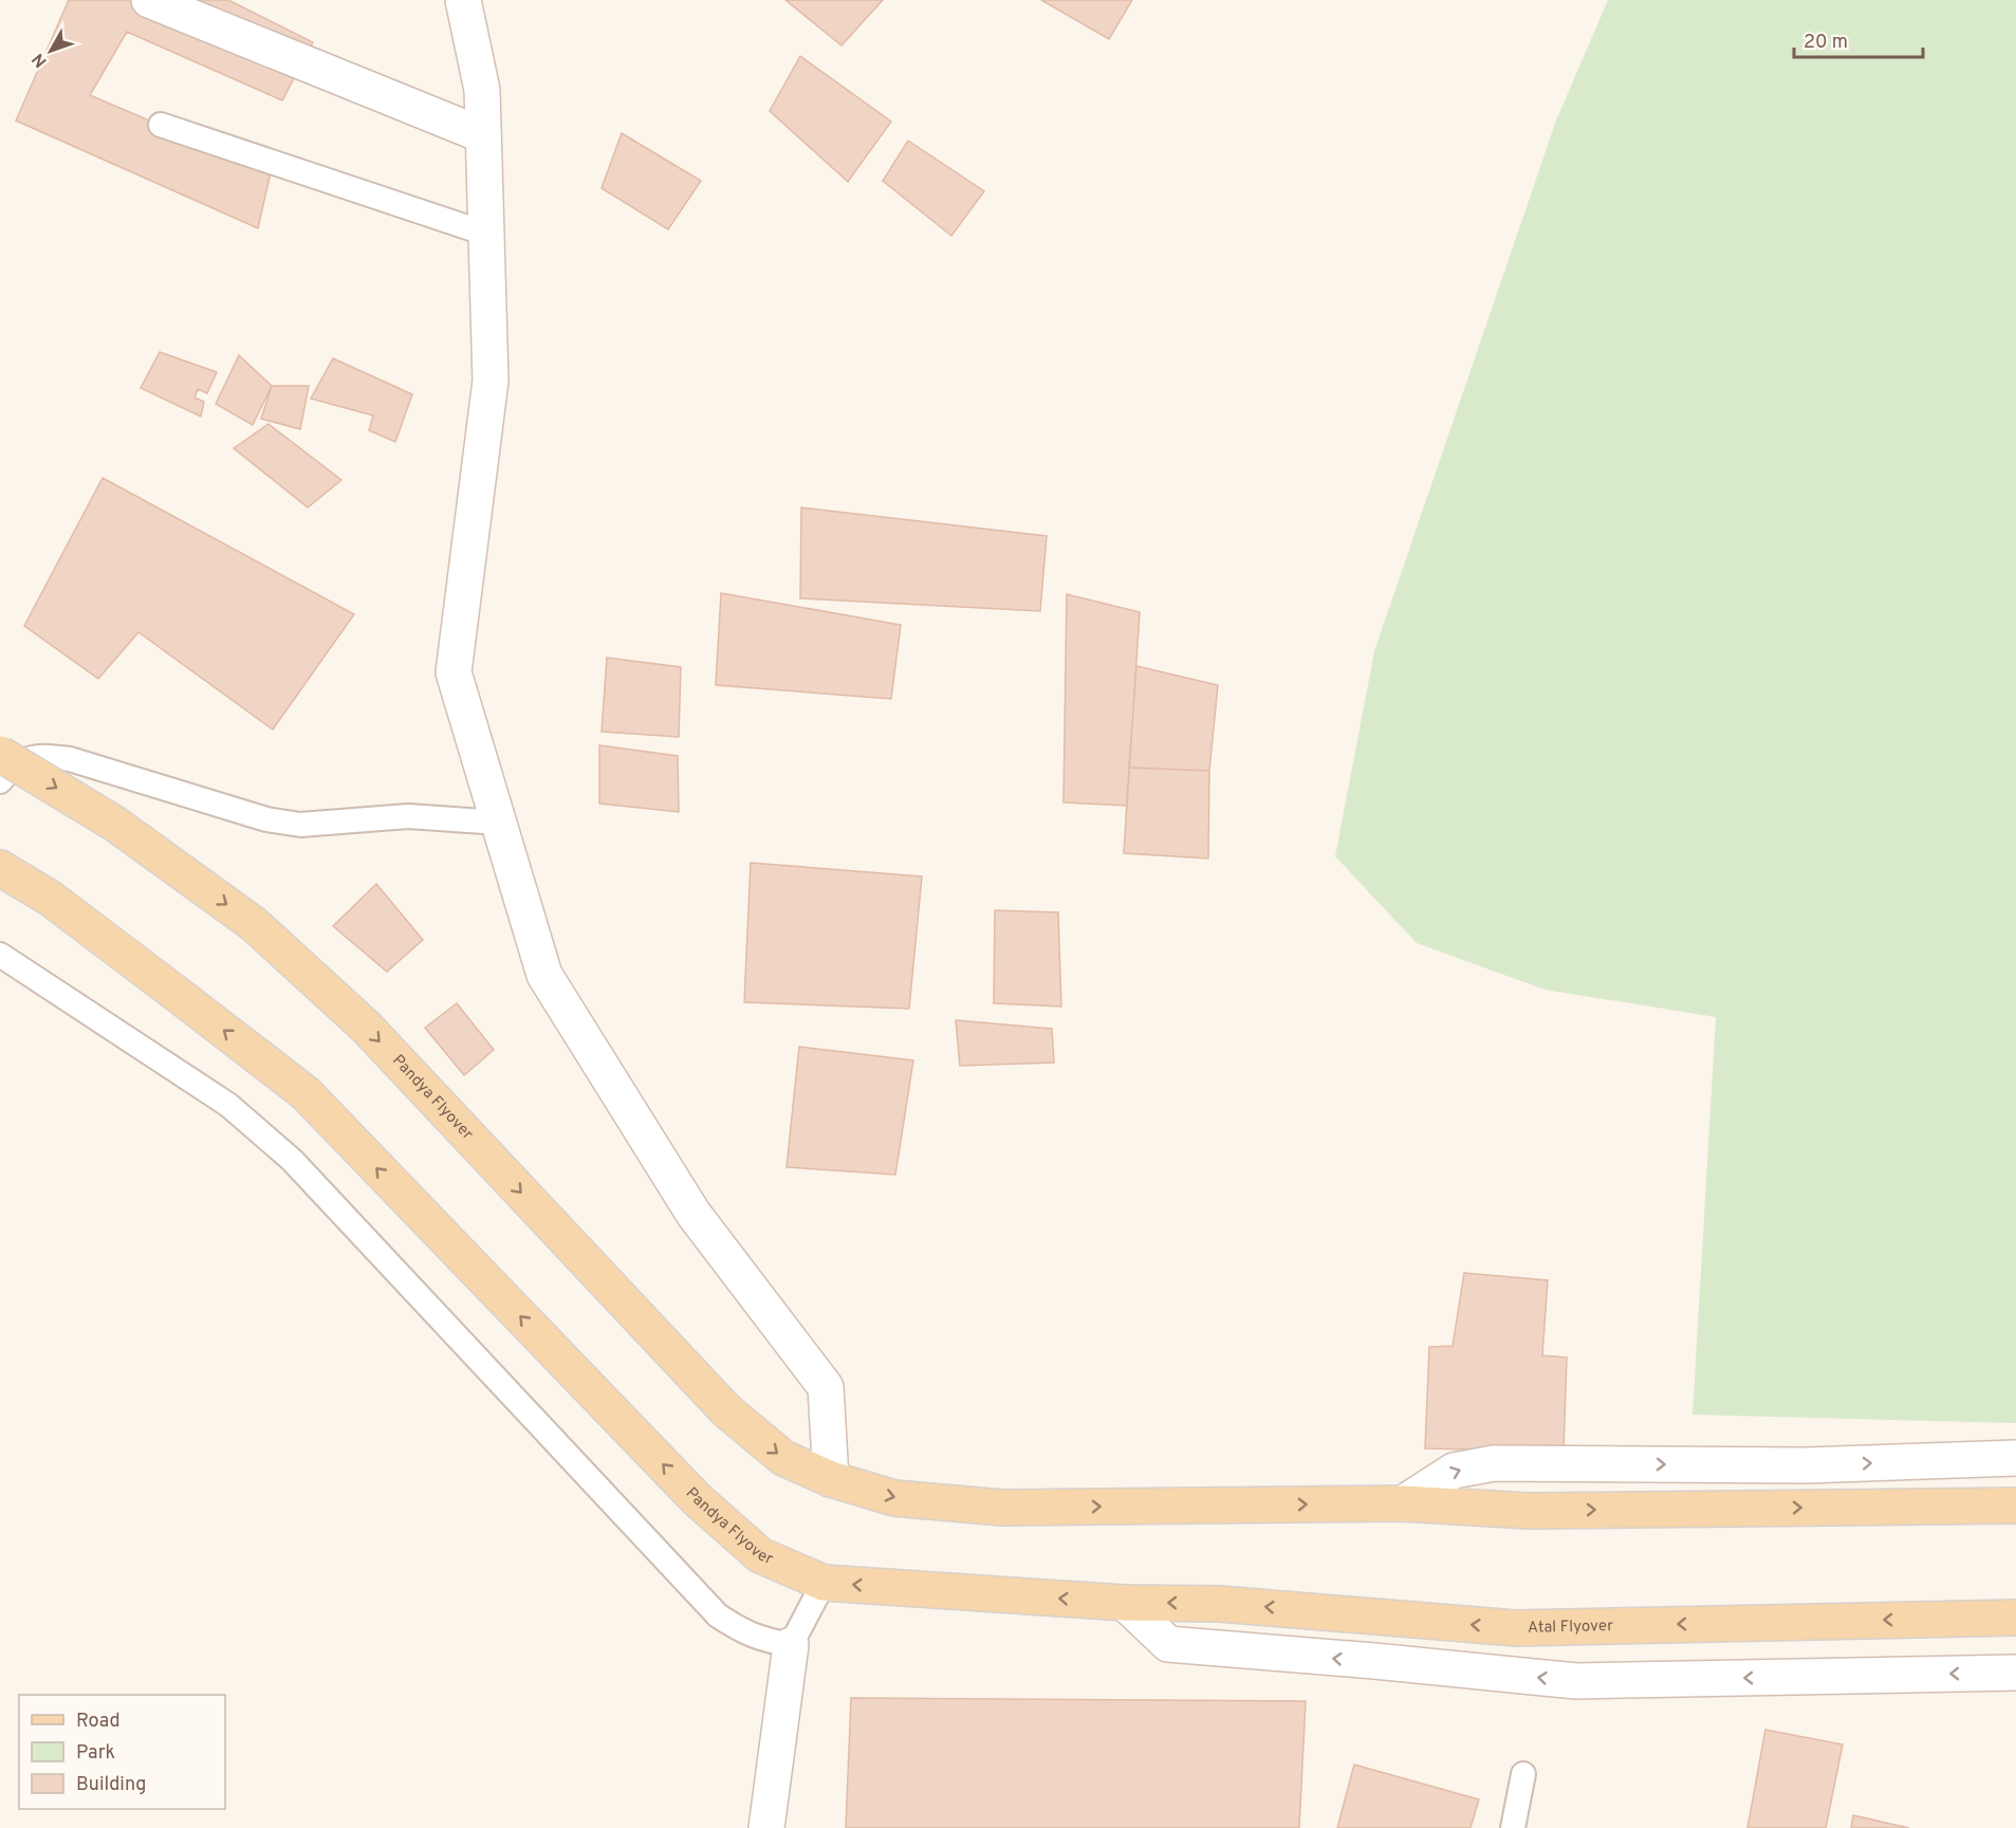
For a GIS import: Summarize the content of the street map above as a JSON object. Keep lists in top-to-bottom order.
{
  "streets": {
    "main road": ["Pandya Flyover", "Atal Flyover"]
  },
  "crossings": [
    ["Pandya Flyover", "Atal Flyover"]
  ],
  "legend": ["Road", "Park", "Building"],
  "scale_bar": "20 m",
  "north": "bottom left"
}
